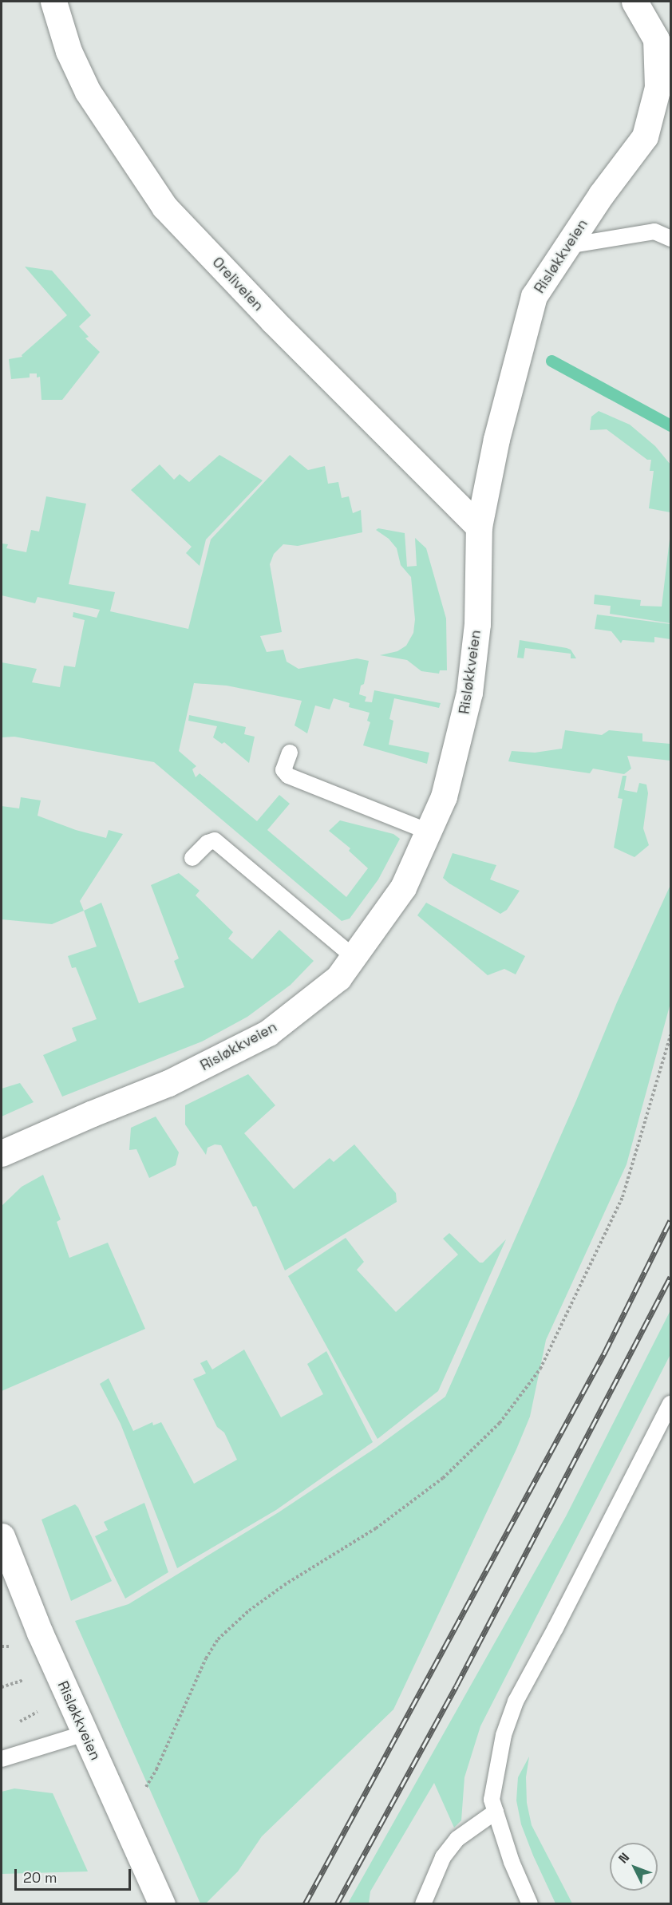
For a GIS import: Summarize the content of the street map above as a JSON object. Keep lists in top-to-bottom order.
{
  "streets": {
    "street": ["Risløkkveien", "Oreliveien"]
  },
  "crossings": [
    ["Risløkkveien", "Oreliveien"]
  ],
  "scale_bar": "20 m",
  "north": "top left"
}
